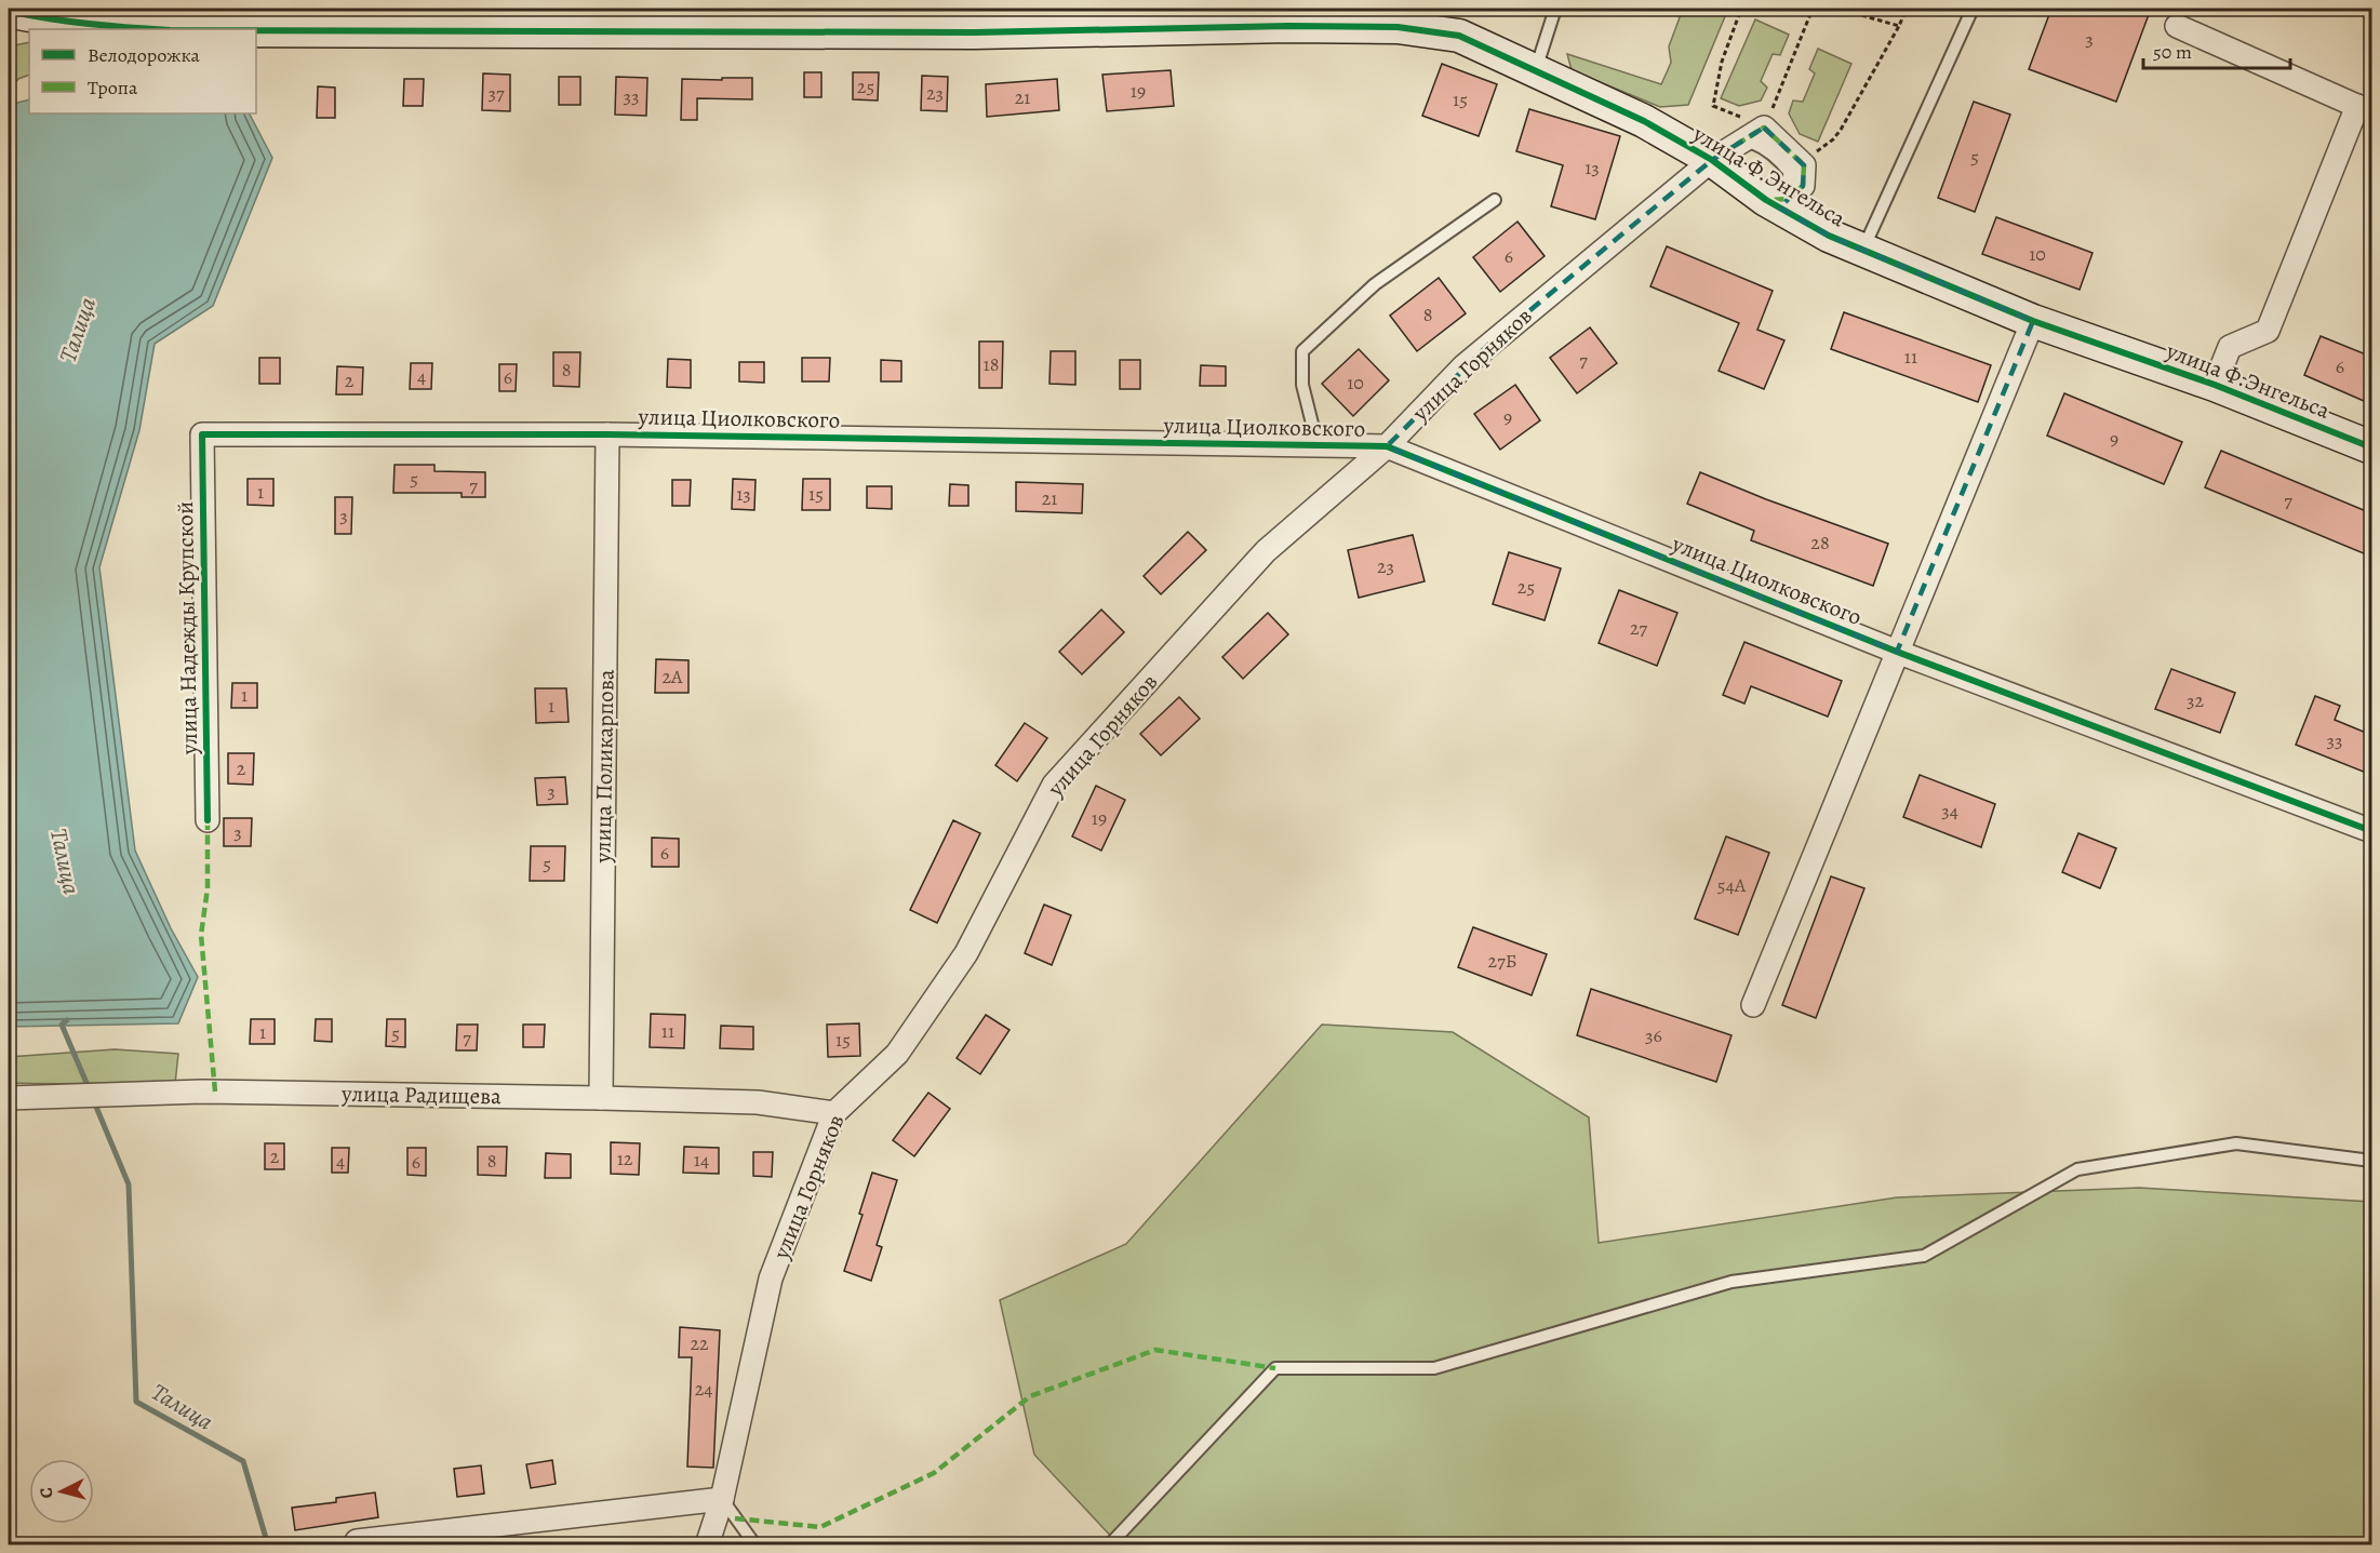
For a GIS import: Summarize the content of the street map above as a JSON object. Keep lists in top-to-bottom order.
{
  "streets": {
    "street": [
      "улица Ф.Энгельса",
      "улица Горняков",
      "улица Циолковского",
      "улица Надежды Крупской",
      "улица Поликарпова",
      "улица Радищева"
    ]
  },
  "crossings": [
    ["улица Ф.Энгельса", "улица Горняков"],
    ["улица Горняков", "улица Циолковского"],
    ["улица Горняков", "улица Радищева"],
    ["улица Циолковского", "улица Надежды Крупской"],
    ["улица Циолковского", "улица Поликарпова"],
    ["улица Поликарпова", "улица Радищева"]
  ],
  "water": ["Талица"],
  "house_numbers": [
    "3",
    "25",
    "19",
    "37",
    "23",
    "33",
    "21",
    "15",
    "5",
    "13",
    "10",
    "6",
    "8",
    "11",
    "7",
    "18",
    "6",
    "8",
    "4",
    "6",
    "2",
    "10",
    "9",
    "9",
    "5",
    "7",
    "1",
    "13",
    "15",
    "21",
    "7",
    "3",
    "28",
    "23",
    "25",
    "27",
    "2А",
    "1",
    "32",
    "1",
    "33",
    "2",
    "3",
    "34",
    "19",
    "3",
    "6",
    "5",
    "54А",
    "27Б",
    "11",
    "1",
    "5",
    "36",
    "7",
    "15",
    "2",
    "12",
    "14",
    "4",
    "8",
    "6",
    "22",
    "24"
  ],
  "legend": ["Велодорожка", "Тропа"],
  "scale_bar": "50 m",
  "north": "left"
}
